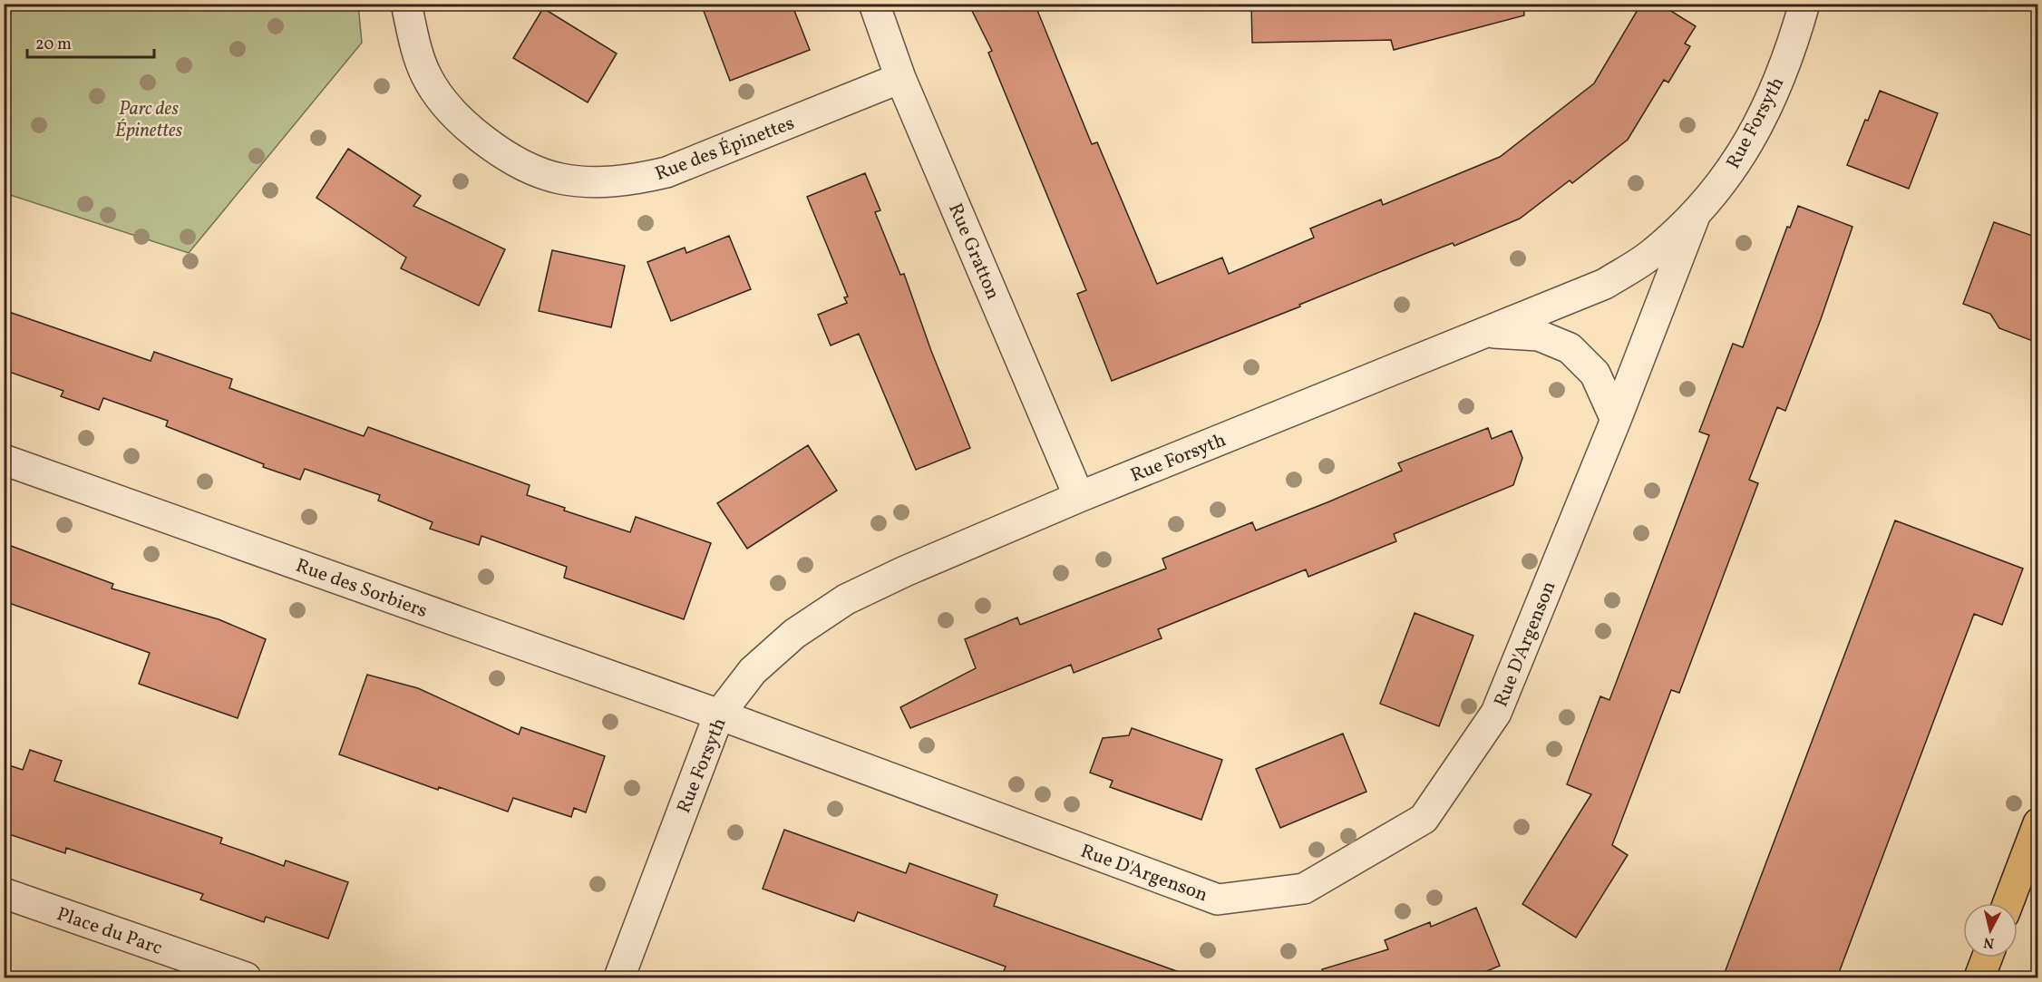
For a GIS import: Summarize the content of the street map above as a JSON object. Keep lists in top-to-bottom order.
{
  "streets": {
    "street": [
      "Rue Forsyth",
      "Rue des Épinettes",
      "Rue Gratton",
      "Rue des Sorbiers",
      "Rue D'Argenson",
      "Place du Parc"
    ]
  },
  "crossings": [
    ["Rue Forsyth", "Rue Gratton"],
    ["Rue Forsyth", "Rue des Sorbiers"],
    ["Rue Forsyth", "Rue D'Argenson"],
    ["Rue des Épinettes", "Rue Gratton"],
    ["Rue des Sorbiers", "Rue D'Argenson"]
  ],
  "parks": ["Parc des Épinettes"],
  "scale_bar": "20 m",
  "north": "bottom"
}
